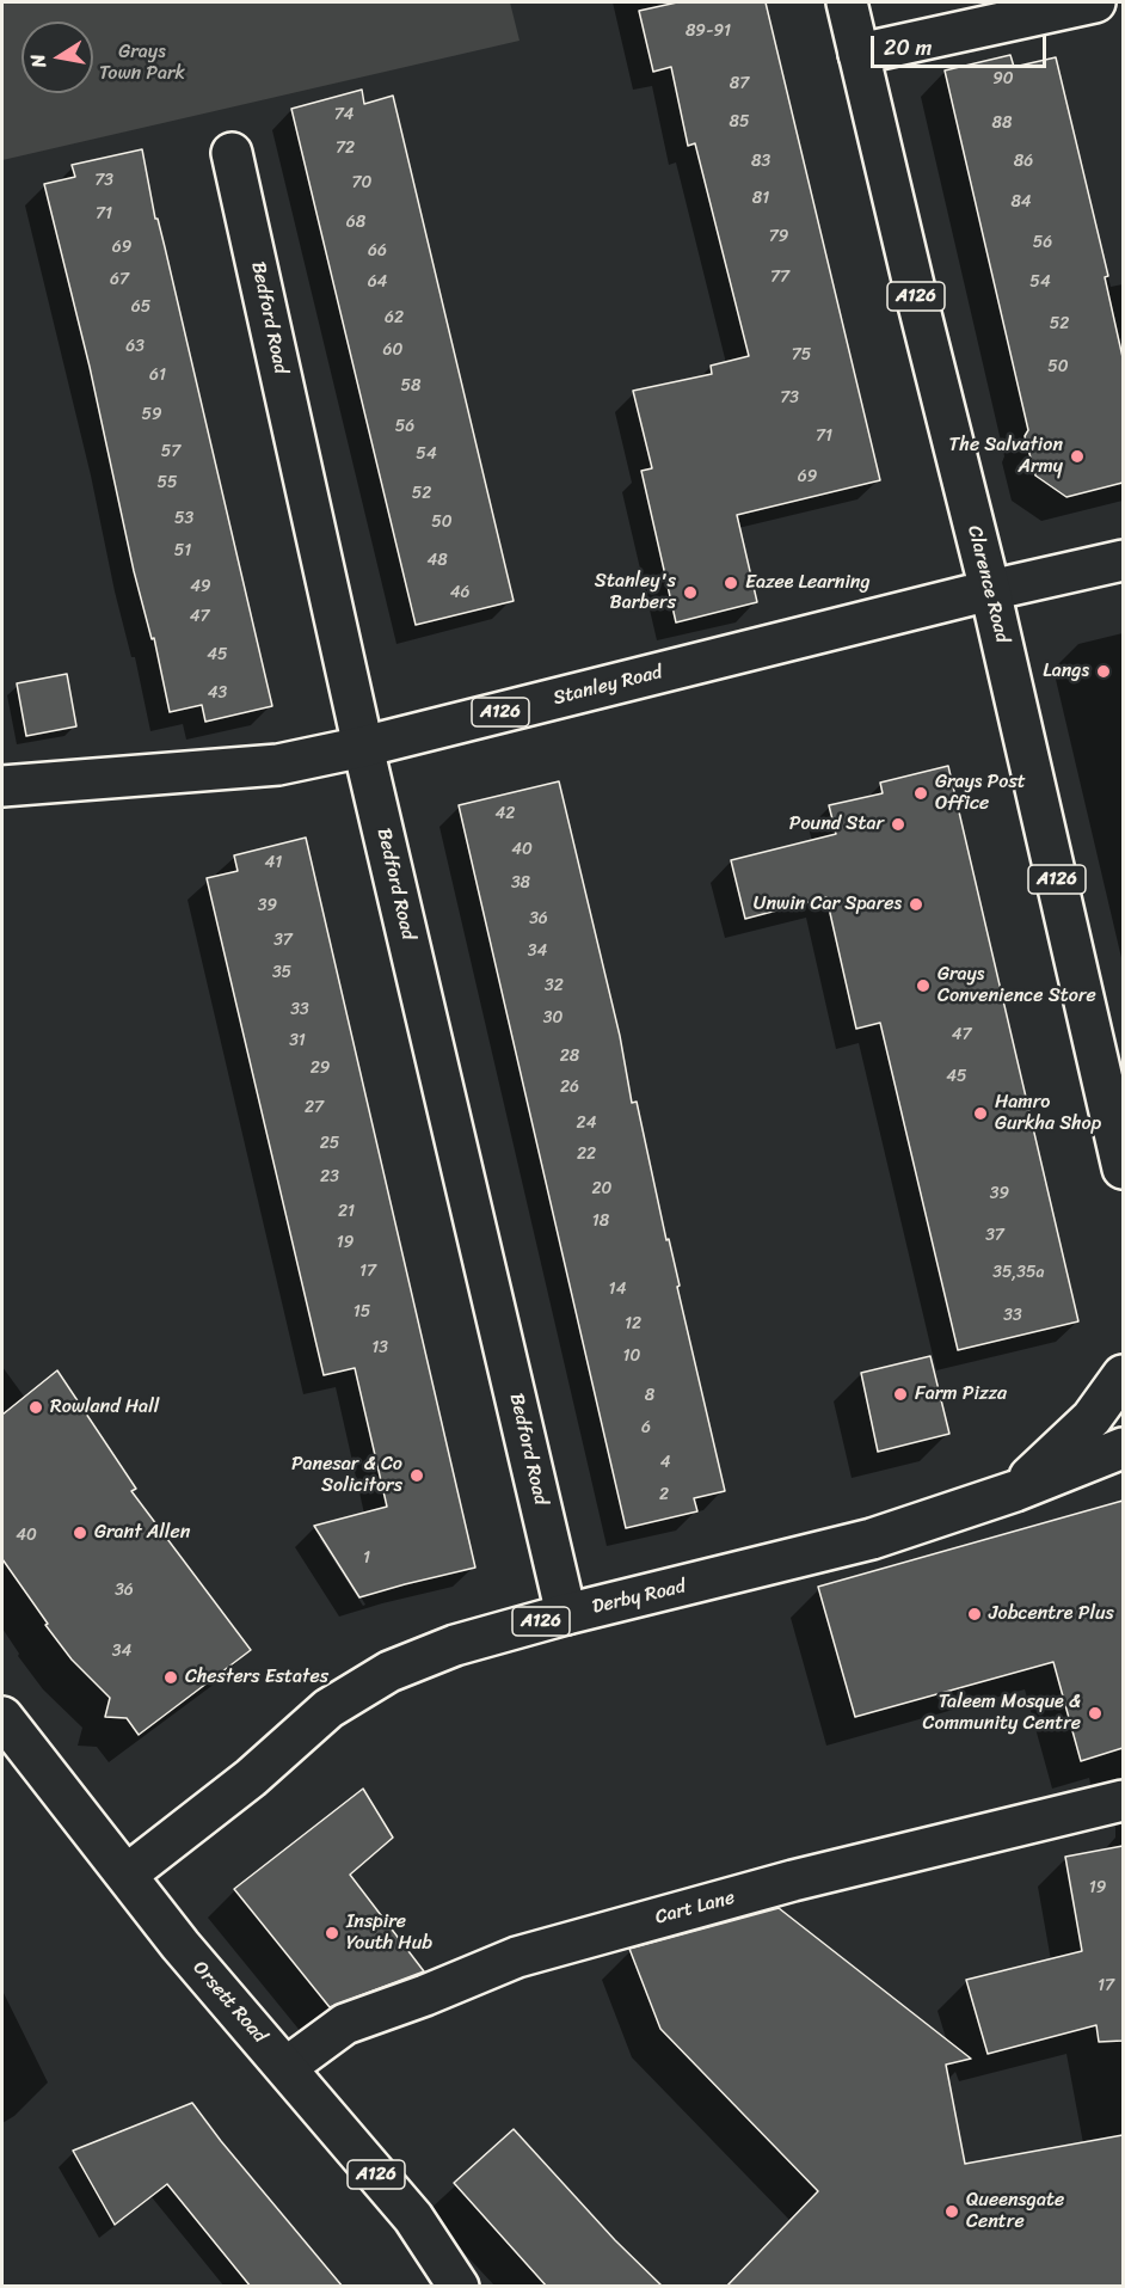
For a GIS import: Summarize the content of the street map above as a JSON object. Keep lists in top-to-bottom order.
{
  "streets": {
    "main road": [
      "A126",
      "Bedford Road",
      "Clarence Road",
      "Stanley Road",
      "Derby Road",
      "Cart Lane",
      "Orsett Road"
    ]
  },
  "crossings": [
    ["A126", "Derby Road"],
    ["Bedford Road", "Stanley Road"],
    ["Bedford Road", "Derby Road"],
    ["Clarence Road", "Stanley Road"],
    ["Derby Road", "Orsett Road"],
    ["Cart Lane", "Orsett Road"]
  ],
  "parks": ["Grays Town Park"],
  "places": [
    "The Salvation Army",
    "Eazee Learning",
    "Stanley's Barbers",
    "Langs",
    "Grays Post Office",
    "Pound Star",
    "Unwin Car Spares",
    "Grays Convenience Store",
    "Hamro Gurkha Shop",
    "Farm Pizza",
    "Rowland Hall",
    "Panesar & Co Solicitors",
    "Grant Allen",
    "Jobcentre Plus",
    "Chesters Estates",
    "Taleem Mosque & Community Centre",
    "Inspire Youth Hub",
    "Queensgate Centre"
  ],
  "house_numbers": [
    "89-91",
    "90",
    "87",
    "74",
    "85",
    "88",
    "72",
    "83",
    "86",
    "73",
    "70",
    "81",
    "84",
    "71",
    "68",
    "79",
    "56",
    "69",
    "66",
    "77",
    "67",
    "64",
    "54",
    "65",
    "62",
    "52",
    "63",
    "60",
    "75",
    "50",
    "61",
    "58",
    "73",
    "59",
    "56",
    "71",
    "57",
    "54",
    "69",
    "55",
    "52",
    "53",
    "50",
    "51",
    "48",
    "49",
    "46",
    "47",
    "45",
    "43",
    "42",
    "40",
    "41",
    "38",
    "39",
    "36",
    "37",
    "34",
    "35",
    "32",
    "33",
    "30",
    "47",
    "31",
    "28",
    "29",
    "45",
    "26",
    "27",
    "24",
    "25",
    "22",
    "23",
    "20",
    "39",
    "21",
    "18",
    "37",
    "19",
    "17",
    "35,35a",
    "14",
    "15",
    "33",
    "12",
    "13",
    "10",
    "8",
    "6",
    "4",
    "2",
    "40",
    "1",
    "36",
    "34",
    "19",
    "17"
  ],
  "scale_bar": "20 m",
  "north": "left"
}
